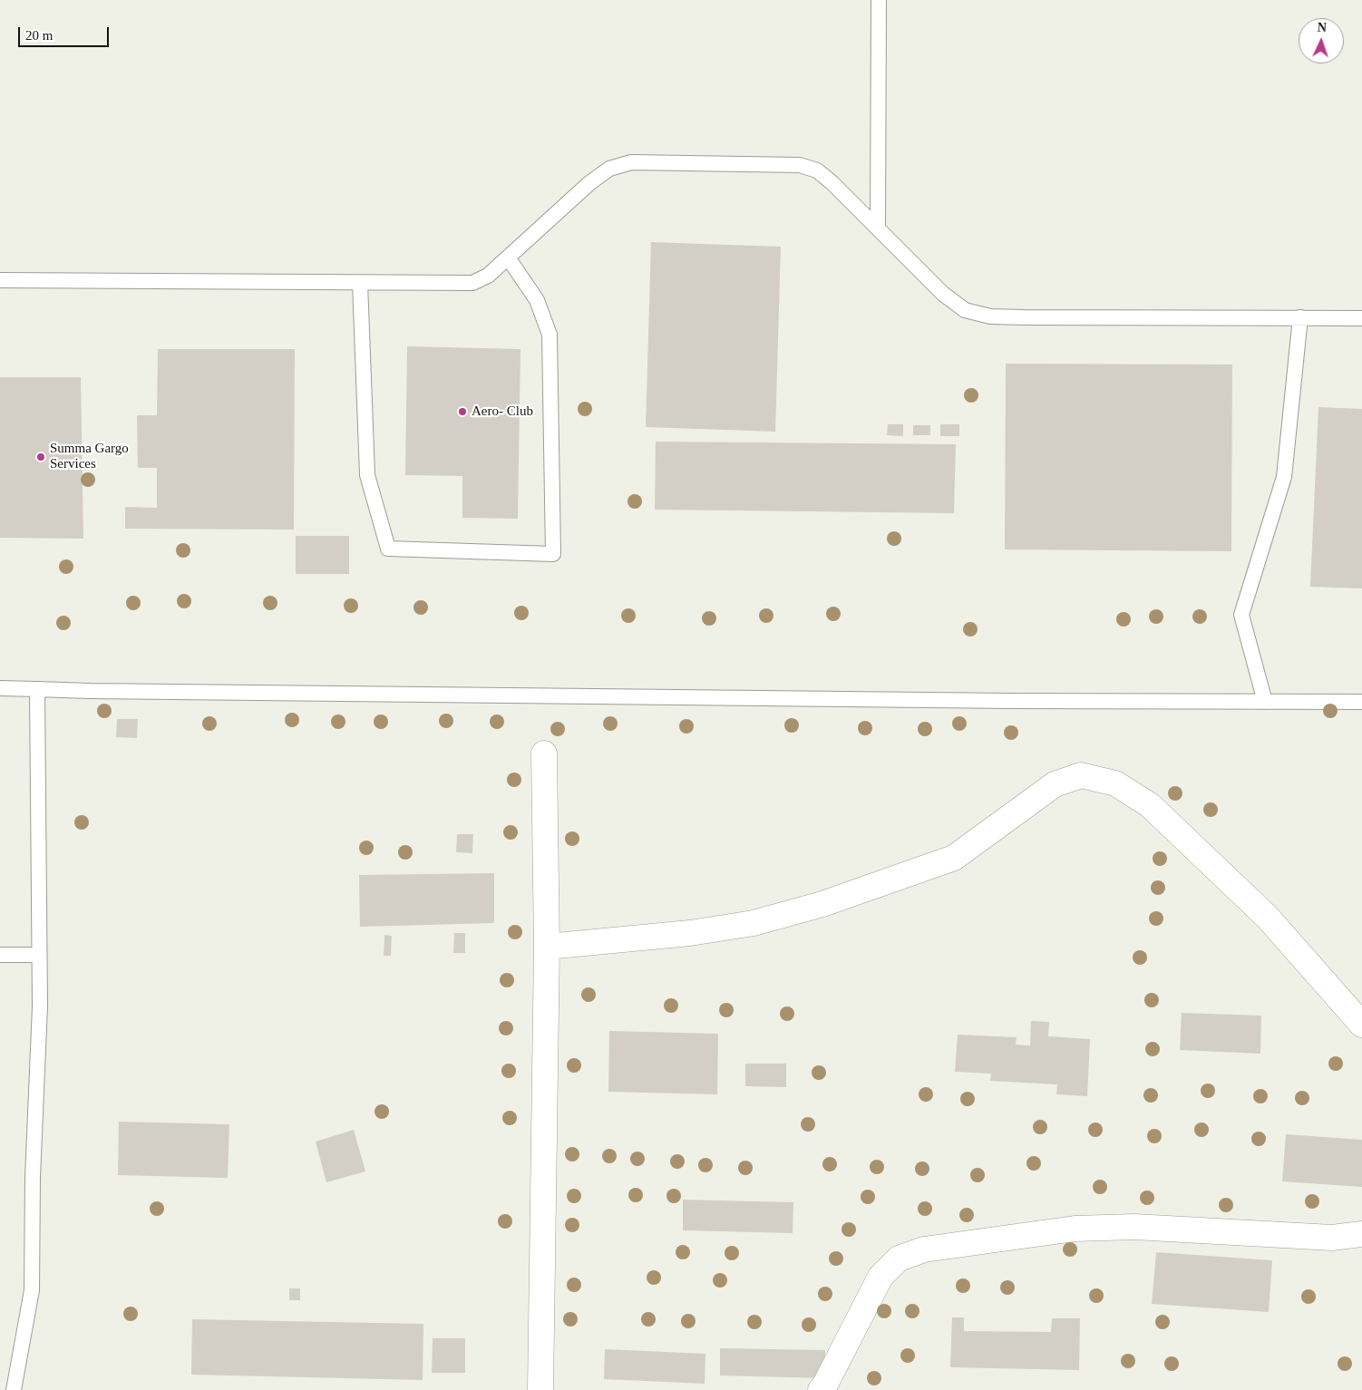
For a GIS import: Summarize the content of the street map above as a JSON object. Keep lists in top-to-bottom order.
{
  "places": ["Aero- Club", "Summa Gargo Services"],
  "scale_bar": "20 m",
  "north": "top"
}
